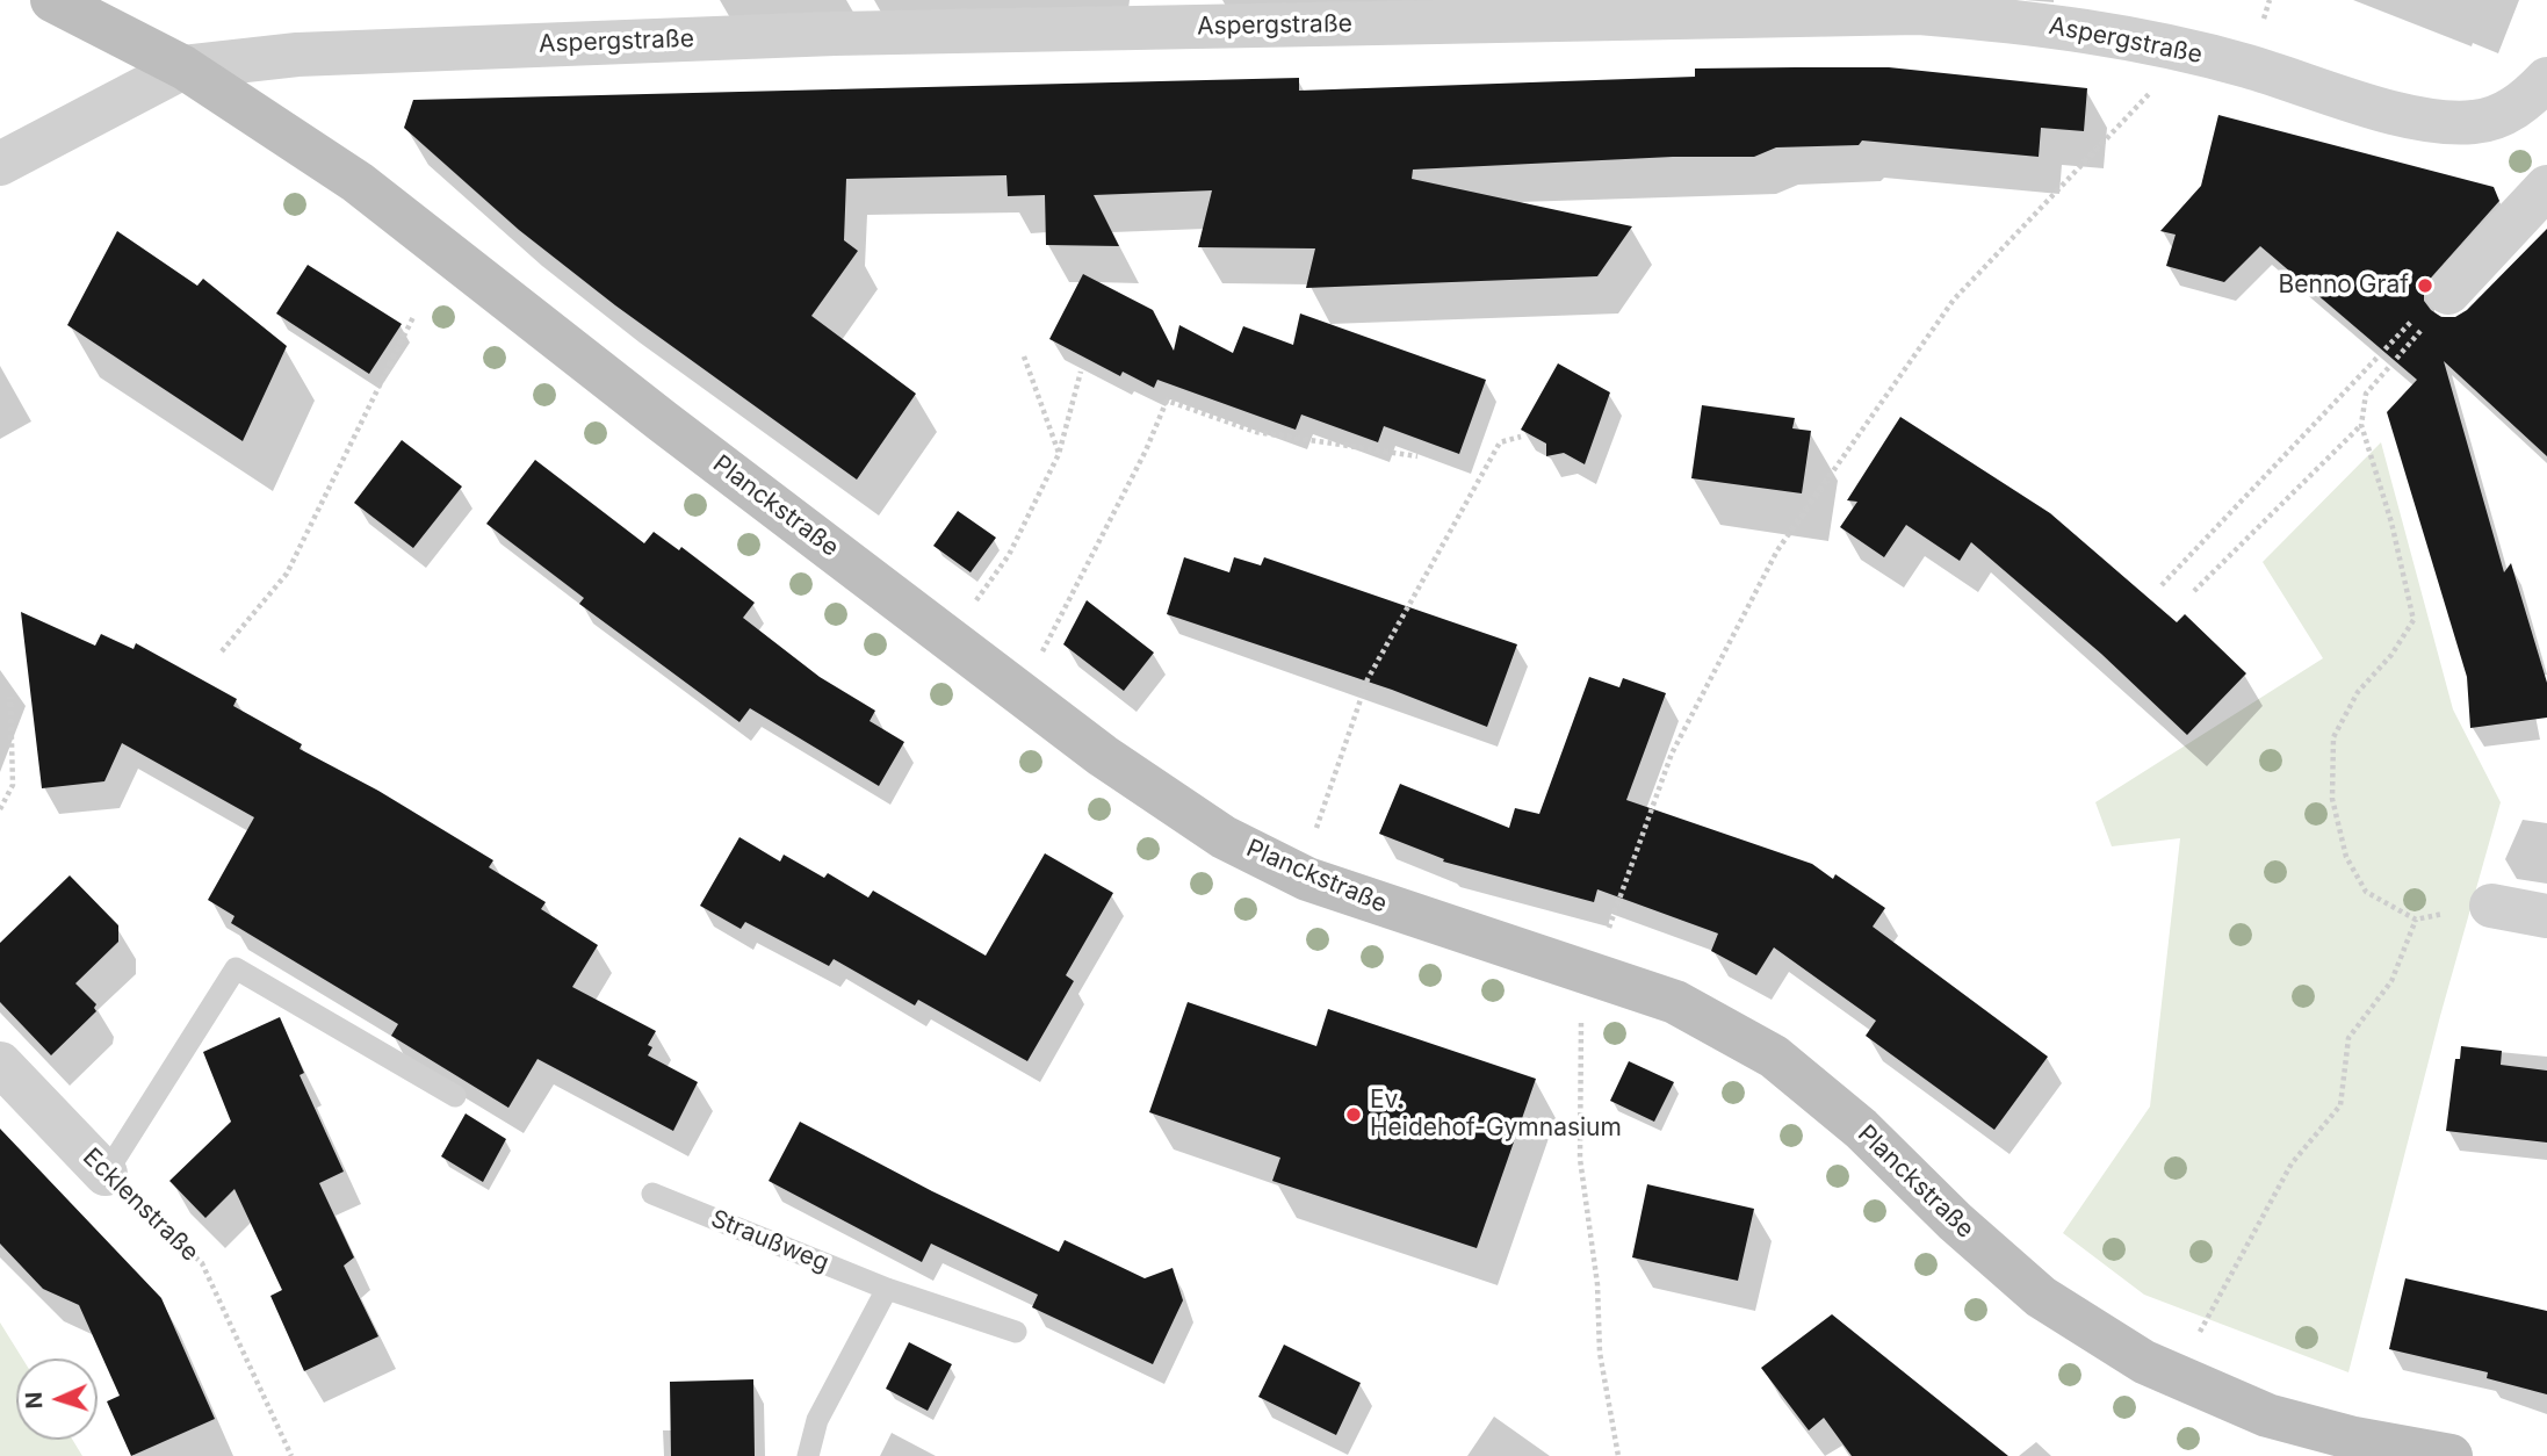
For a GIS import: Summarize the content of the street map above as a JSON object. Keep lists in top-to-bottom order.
{
  "streets": {
    "main road": ["Planckstraße"],
    "street": ["Aspergstraße", "Ecklenstraße"],
    "lane": ["Straußweg"]
  },
  "crossings": [
    ["Aspergstraße", "Planckstraße"]
  ],
  "places": ["Benno Graf", "Ev. Heidehof-Gymnasium"],
  "north": "left"
}
